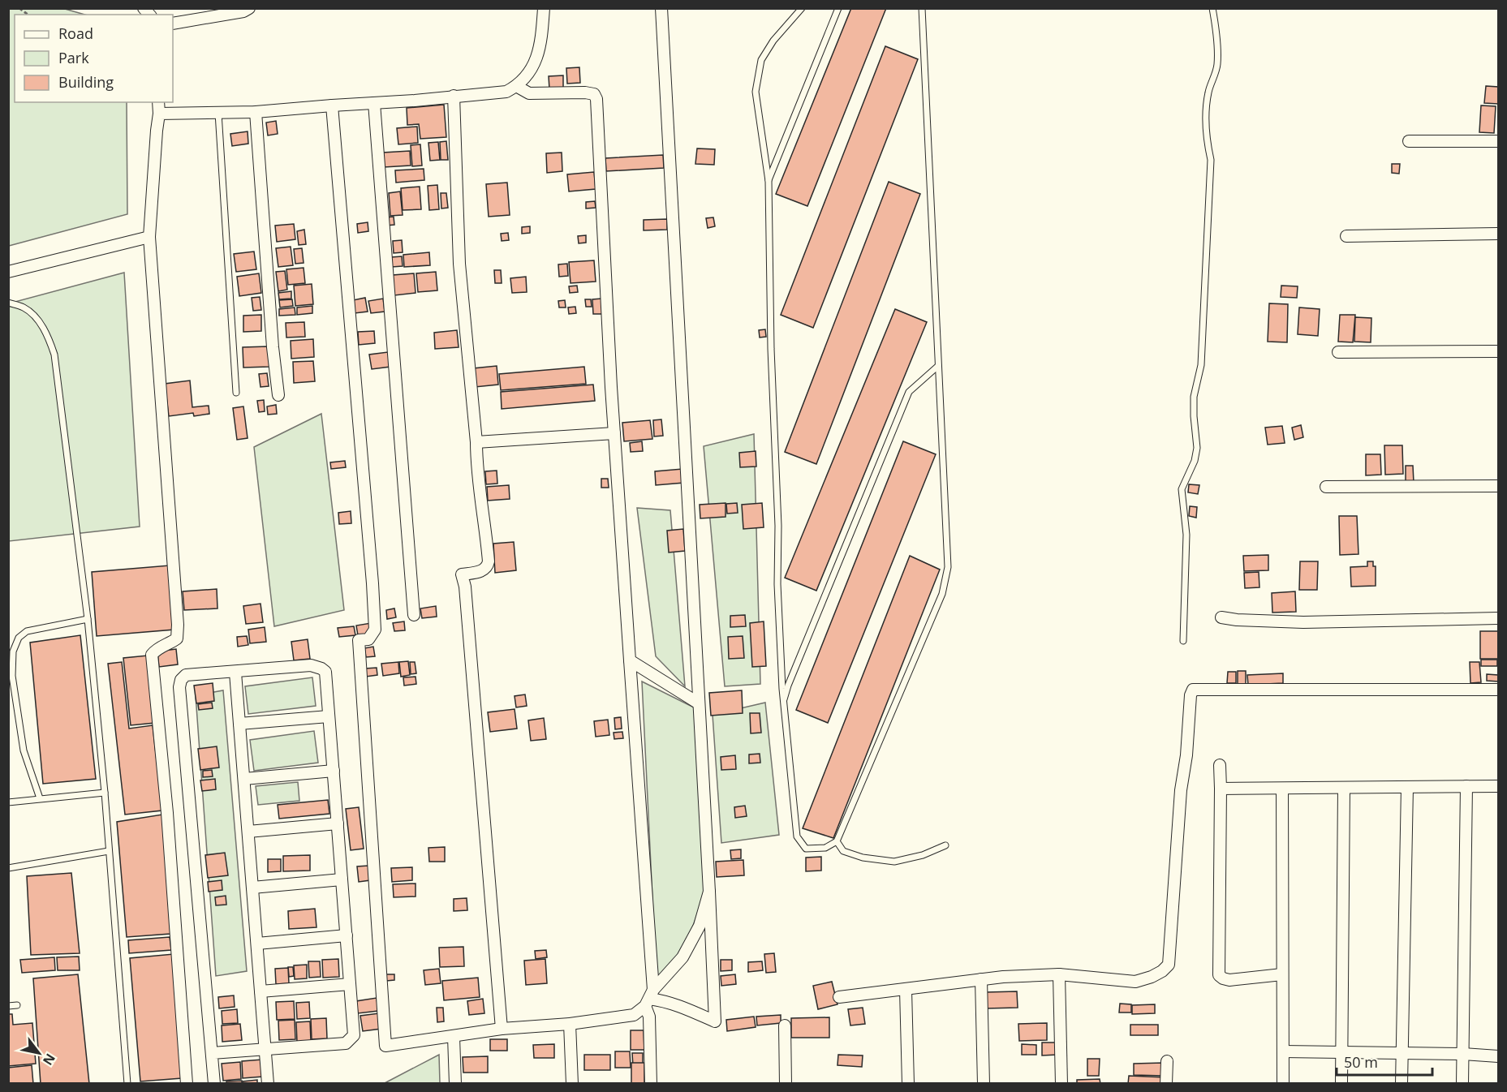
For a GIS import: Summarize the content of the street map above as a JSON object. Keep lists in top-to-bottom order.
{
  "legend": ["Road", "Park", "Building"],
  "scale_bar": "50 m",
  "north": "bottom right"
}
